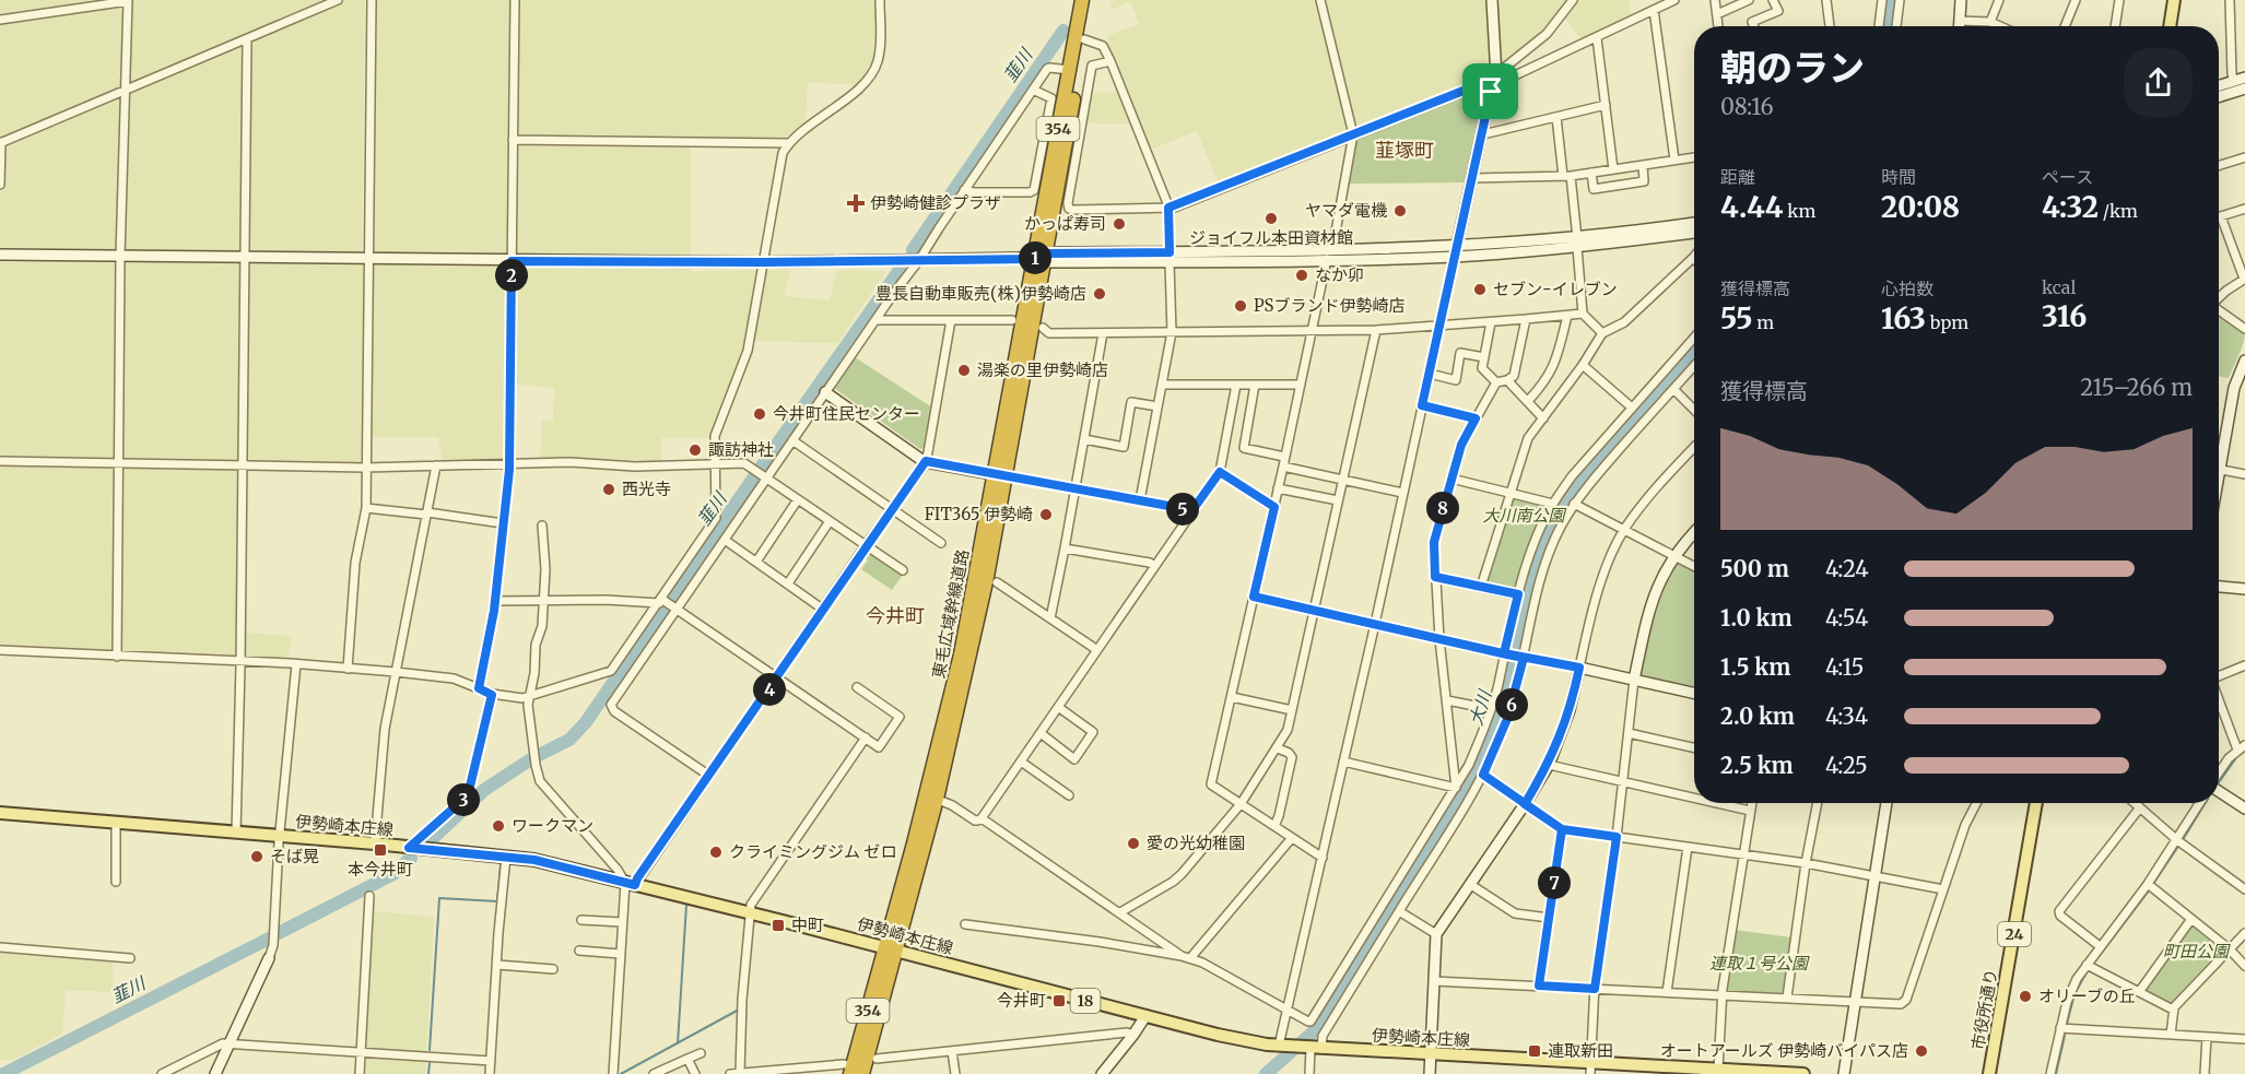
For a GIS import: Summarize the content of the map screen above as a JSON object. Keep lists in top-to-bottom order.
{
  "streets": {
    "highway": ["354", "東毛広域幹線道路"],
    "main road": [
      "伊勢崎本庄線",
      "24",
      "18",
      "市役所通り"
    ]
  },
  "crossings": [
    ["東毛広域幹線道路", "伊勢崎本庄線"]
  ],
  "districts": ["韮塚町", "今井町"],
  "water": ["韮川", "大川"],
  "parks": ["大川南公園", "町田公園", "連取１号公園"],
  "places": {
    "health": ["伊勢崎健診プラザ"],
    "other": [
      "ヤマダ電機",
      "ジョイフル本田資材館",
      "かっぱ寿司",
      "なか卯",
      "セブン-イレブン",
      "豊長自動車販売(株)伊勢崎店",
      "PSブランド伊勢崎店",
      "湯楽の里伊勢崎店",
      "今井町住民センター",
      "諏訪神社",
      "西光寺",
      "FIT365 伊勢崎",
      "ワークマン",
      "愛の光幼稚園",
      "クライミングジム ゼロ",
      "そば晃",
      "オリーブの丘",
      "オートアールズ 伊勢崎バイパス店"
    ],
    "transit": [
      "本今井町",
      "中町",
      "今井町",
      "連取新田"
    ]
  },
  "page": {
    "heading": ["朝のラン", "08:16"],
    "stats": [
      ["距離", "4.44 km"],
      ["時間", "20:08"],
      ["ペース", "4:32 /km"],
      ["獲得標高", "55 m"],
      ["心拍数", "163 bpm"],
      ["kcal", "316"]
    ],
    "pins": [
      "1",
      "2",
      "8",
      "5",
      "4",
      "6",
      "3",
      "7"
    ],
    "chart": ["獲得標高", "215–266 m"],
    "list": [
      {
        "name": "500 m",
        "note": "4:24"
      },
      {
        "name": "1.0 km",
        "note": "4:54"
      },
      {
        "name": "1.5 km",
        "note": "4:15"
      },
      {
        "name": "2.0 km",
        "note": "4:34"
      },
      {
        "name": "2.5 km",
        "note": "4:25"
      }
    ]
  }
}
